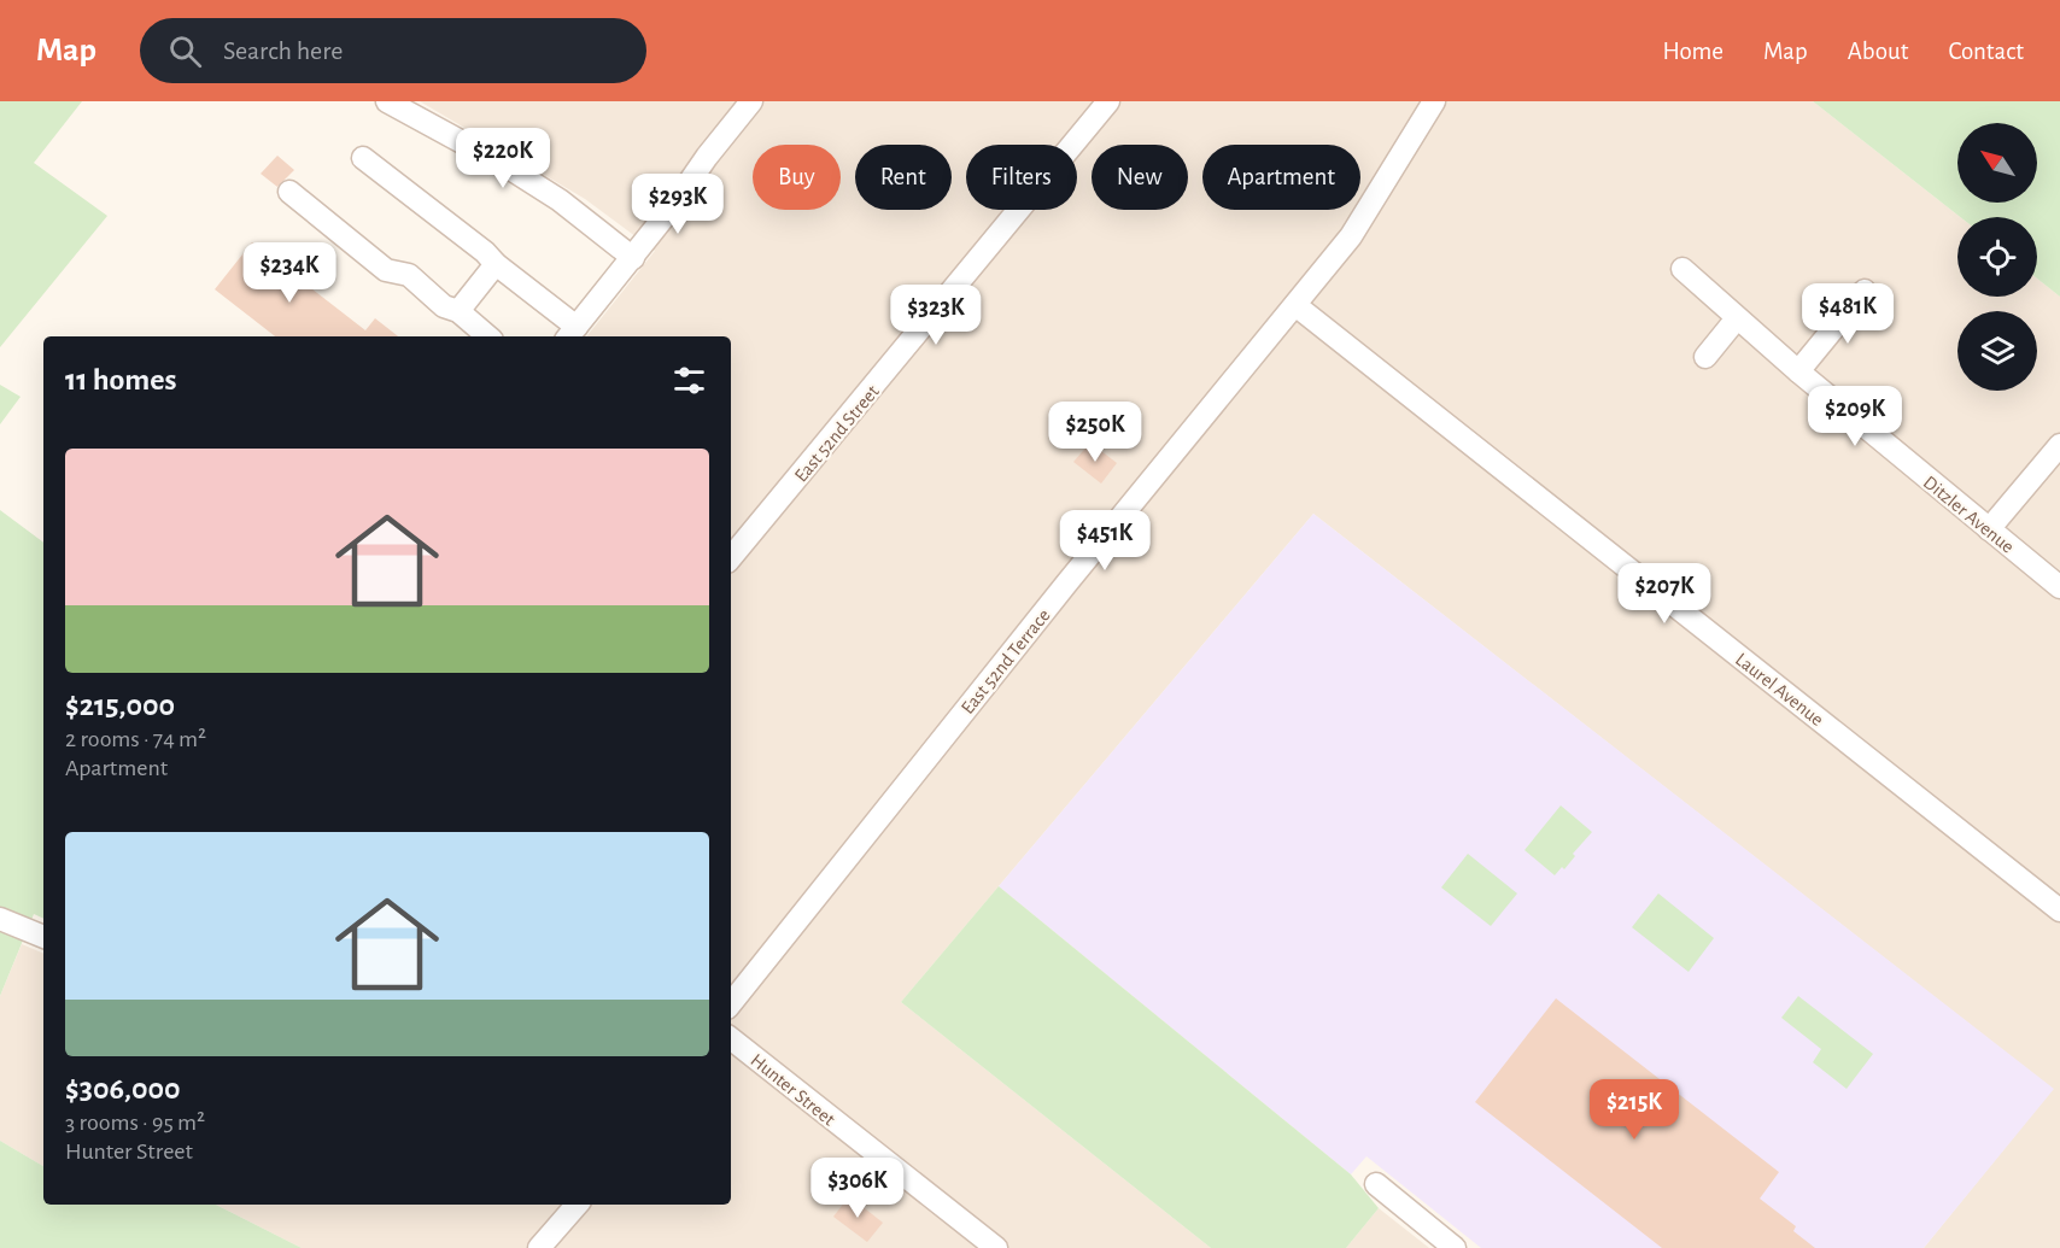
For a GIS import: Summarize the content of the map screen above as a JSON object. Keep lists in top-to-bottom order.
{
  "streets": {
    "street": [
      "East 52nd Street",
      "Ditzler Avenue",
      "East 52nd Terrace",
      "Laurel Avenue",
      "Hunter Street"
    ]
  },
  "crossings": [
    ["East 52nd Terrace", "Laurel Avenue"]
  ],
  "north": "top left",
  "page": {
    "header": "Map",
    "search": "Search here",
    "nav": [
      "Home",
      "Map",
      "About",
      "Contact"
    ],
    "price": [
      "$220K",
      "$293K",
      "$234K",
      "$481K",
      "$323K",
      "$209K",
      "$250K",
      "$451K",
      "$207K",
      "$215K",
      "$306K"
    ],
    "chip": [
      "Buy",
      "Rent",
      "Filters",
      "New",
      "Apartment"
    ],
    "heading": "11 homes",
    "list": [
      {
        "name": "$215,000",
        "note": "2 rooms · 74 m² · Apartment"
      },
      {
        "name": "$306,000",
        "note": "3 rooms · 95 m² · Hunter Street"
      }
    ]
  }
}
